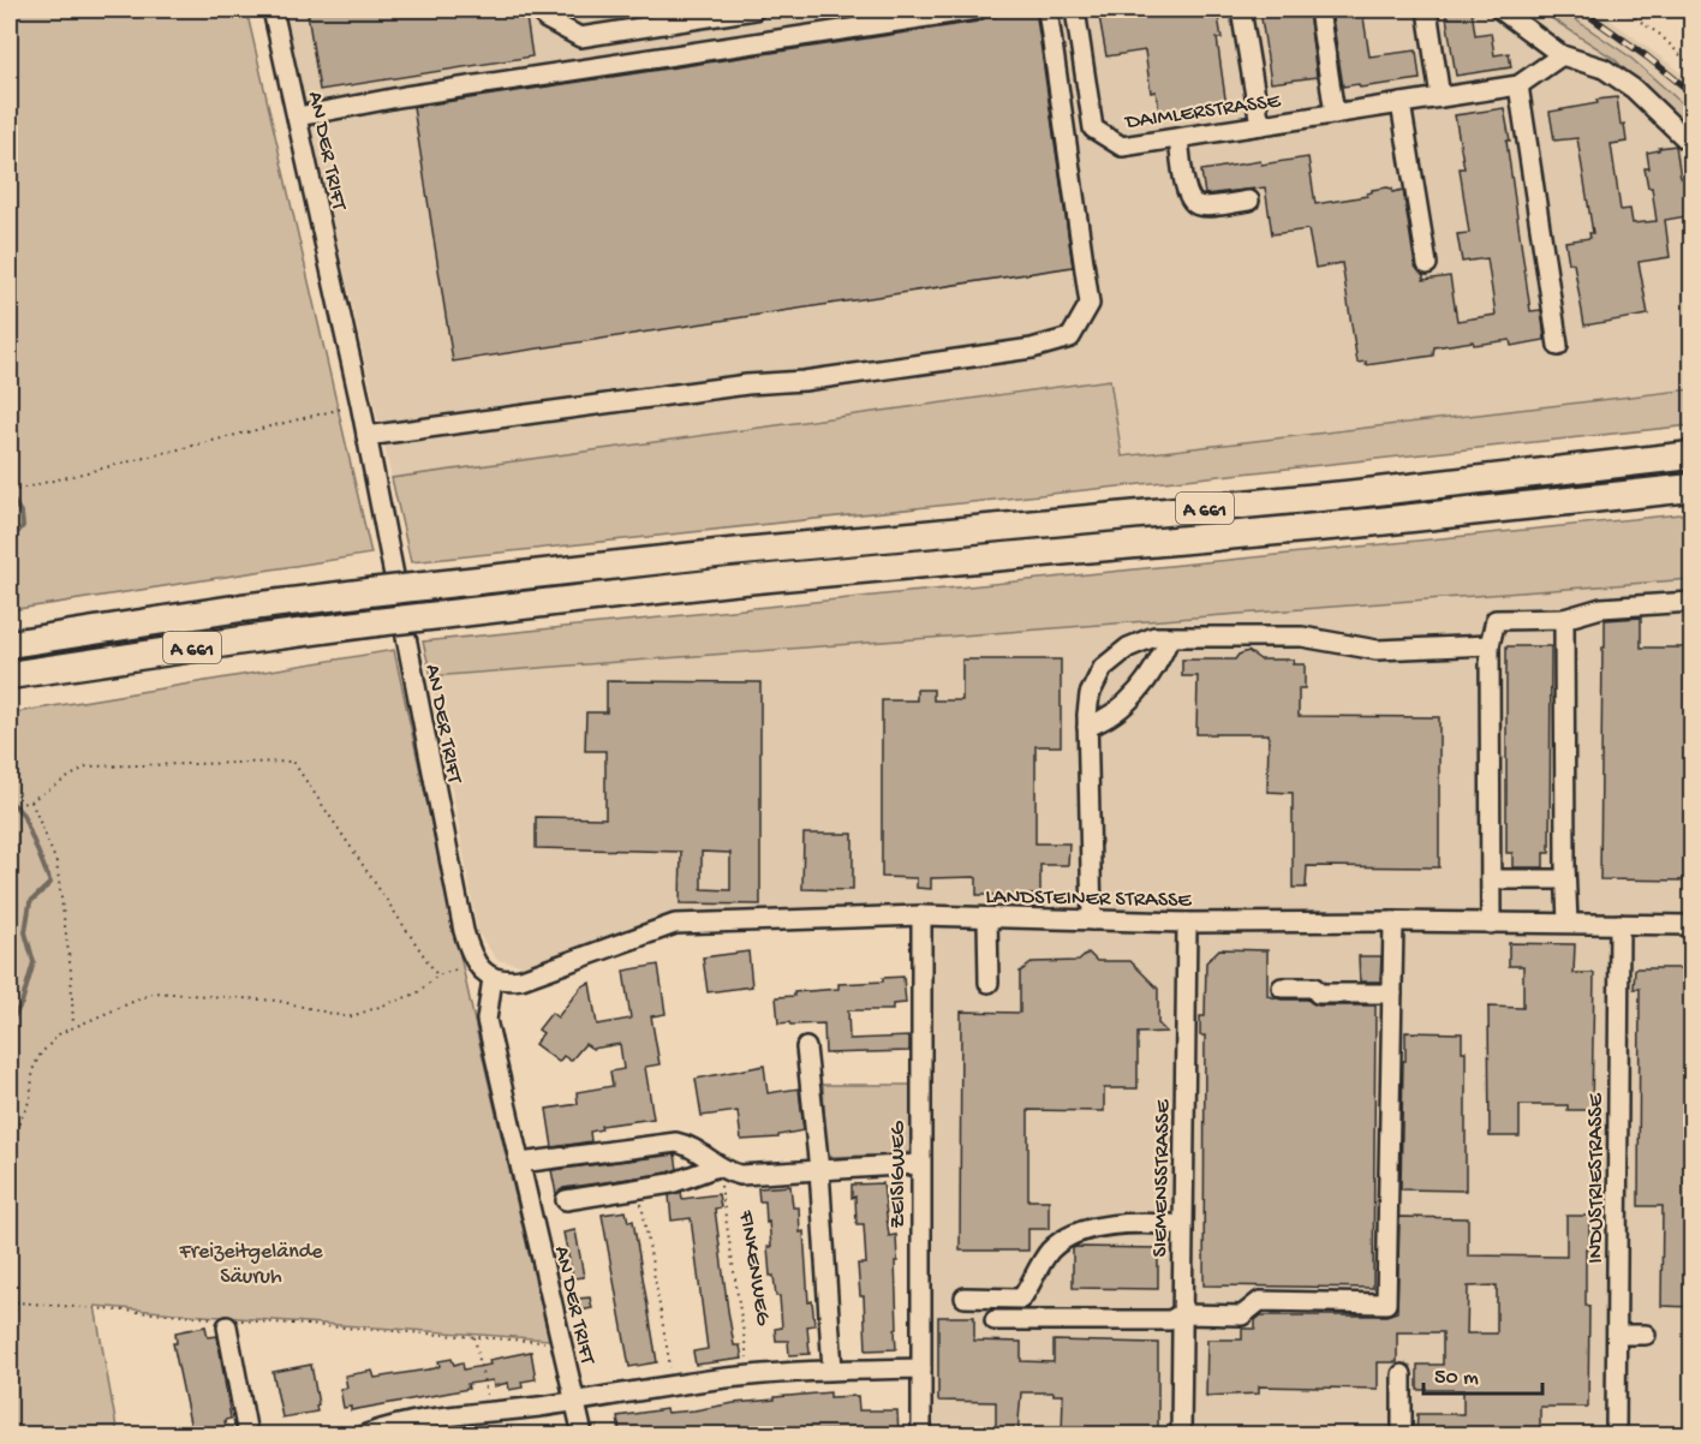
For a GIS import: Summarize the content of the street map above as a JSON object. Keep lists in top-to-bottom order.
{
  "streets": {
    "highway": ["A 661"],
    "street": [
      "DAIMLERSTRASSE",
      "AN DER TRIFT",
      "LANDSTEINER STRASSE",
      "ZEISIGWEG",
      "SIEMENSSTRASSE",
      "INDUSTRIESTRASSE"
    ],
    "path": ["FINKENWEG"]
  },
  "crossings": [
    ["AN DER TRIFT", "LANDSTEINER STRASSE"],
    ["LANDSTEINER STRASSE", "ZEISIGWEG"],
    ["LANDSTEINER STRASSE", "SIEMENSSTRASSE"],
    ["LANDSTEINER STRASSE", "INDUSTRIESTRASSE"]
  ],
  "parks": ["Freizeitgelände Säuruh"],
  "scale_bar": "50 m"
}
